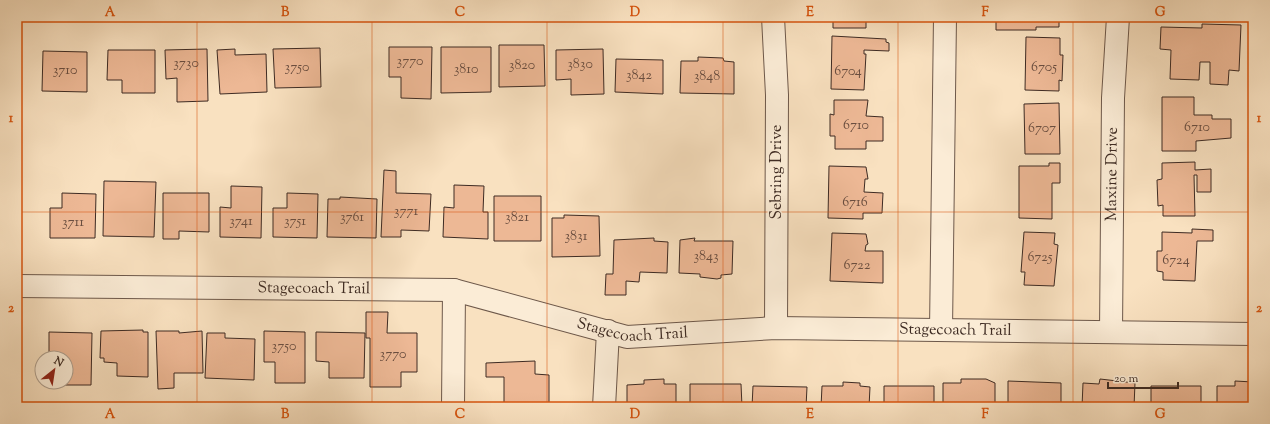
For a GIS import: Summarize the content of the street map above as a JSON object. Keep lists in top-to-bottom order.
{
  "streets": {
    "street": ["Sebring Drive", "Maxine Drive", "Stagecoach Trail"]
  },
  "crossings": [
    ["Sebring Drive", "Stagecoach Trail"],
    ["Maxine Drive", "Stagecoach Trail"]
  ],
  "house_numbers": [
    "3770",
    "3730",
    "3830",
    "3820",
    "3750",
    "6705",
    "3810",
    "3710",
    "6704",
    "3842",
    "3848",
    "6710",
    "6710",
    "6707",
    "6716",
    "3771",
    "3761",
    "3821",
    "3741",
    "3751",
    "3711",
    "3831",
    "3843",
    "6725",
    "6724",
    "6722",
    "3750",
    "3770"
  ],
  "scale_bar": "20 m",
  "north": "top right",
  "grid": {
    "columns": [
      "A",
      "B",
      "C",
      "D",
      "E",
      "F",
      "G"
    ],
    "rows": ["1", "2"]
  }
}
